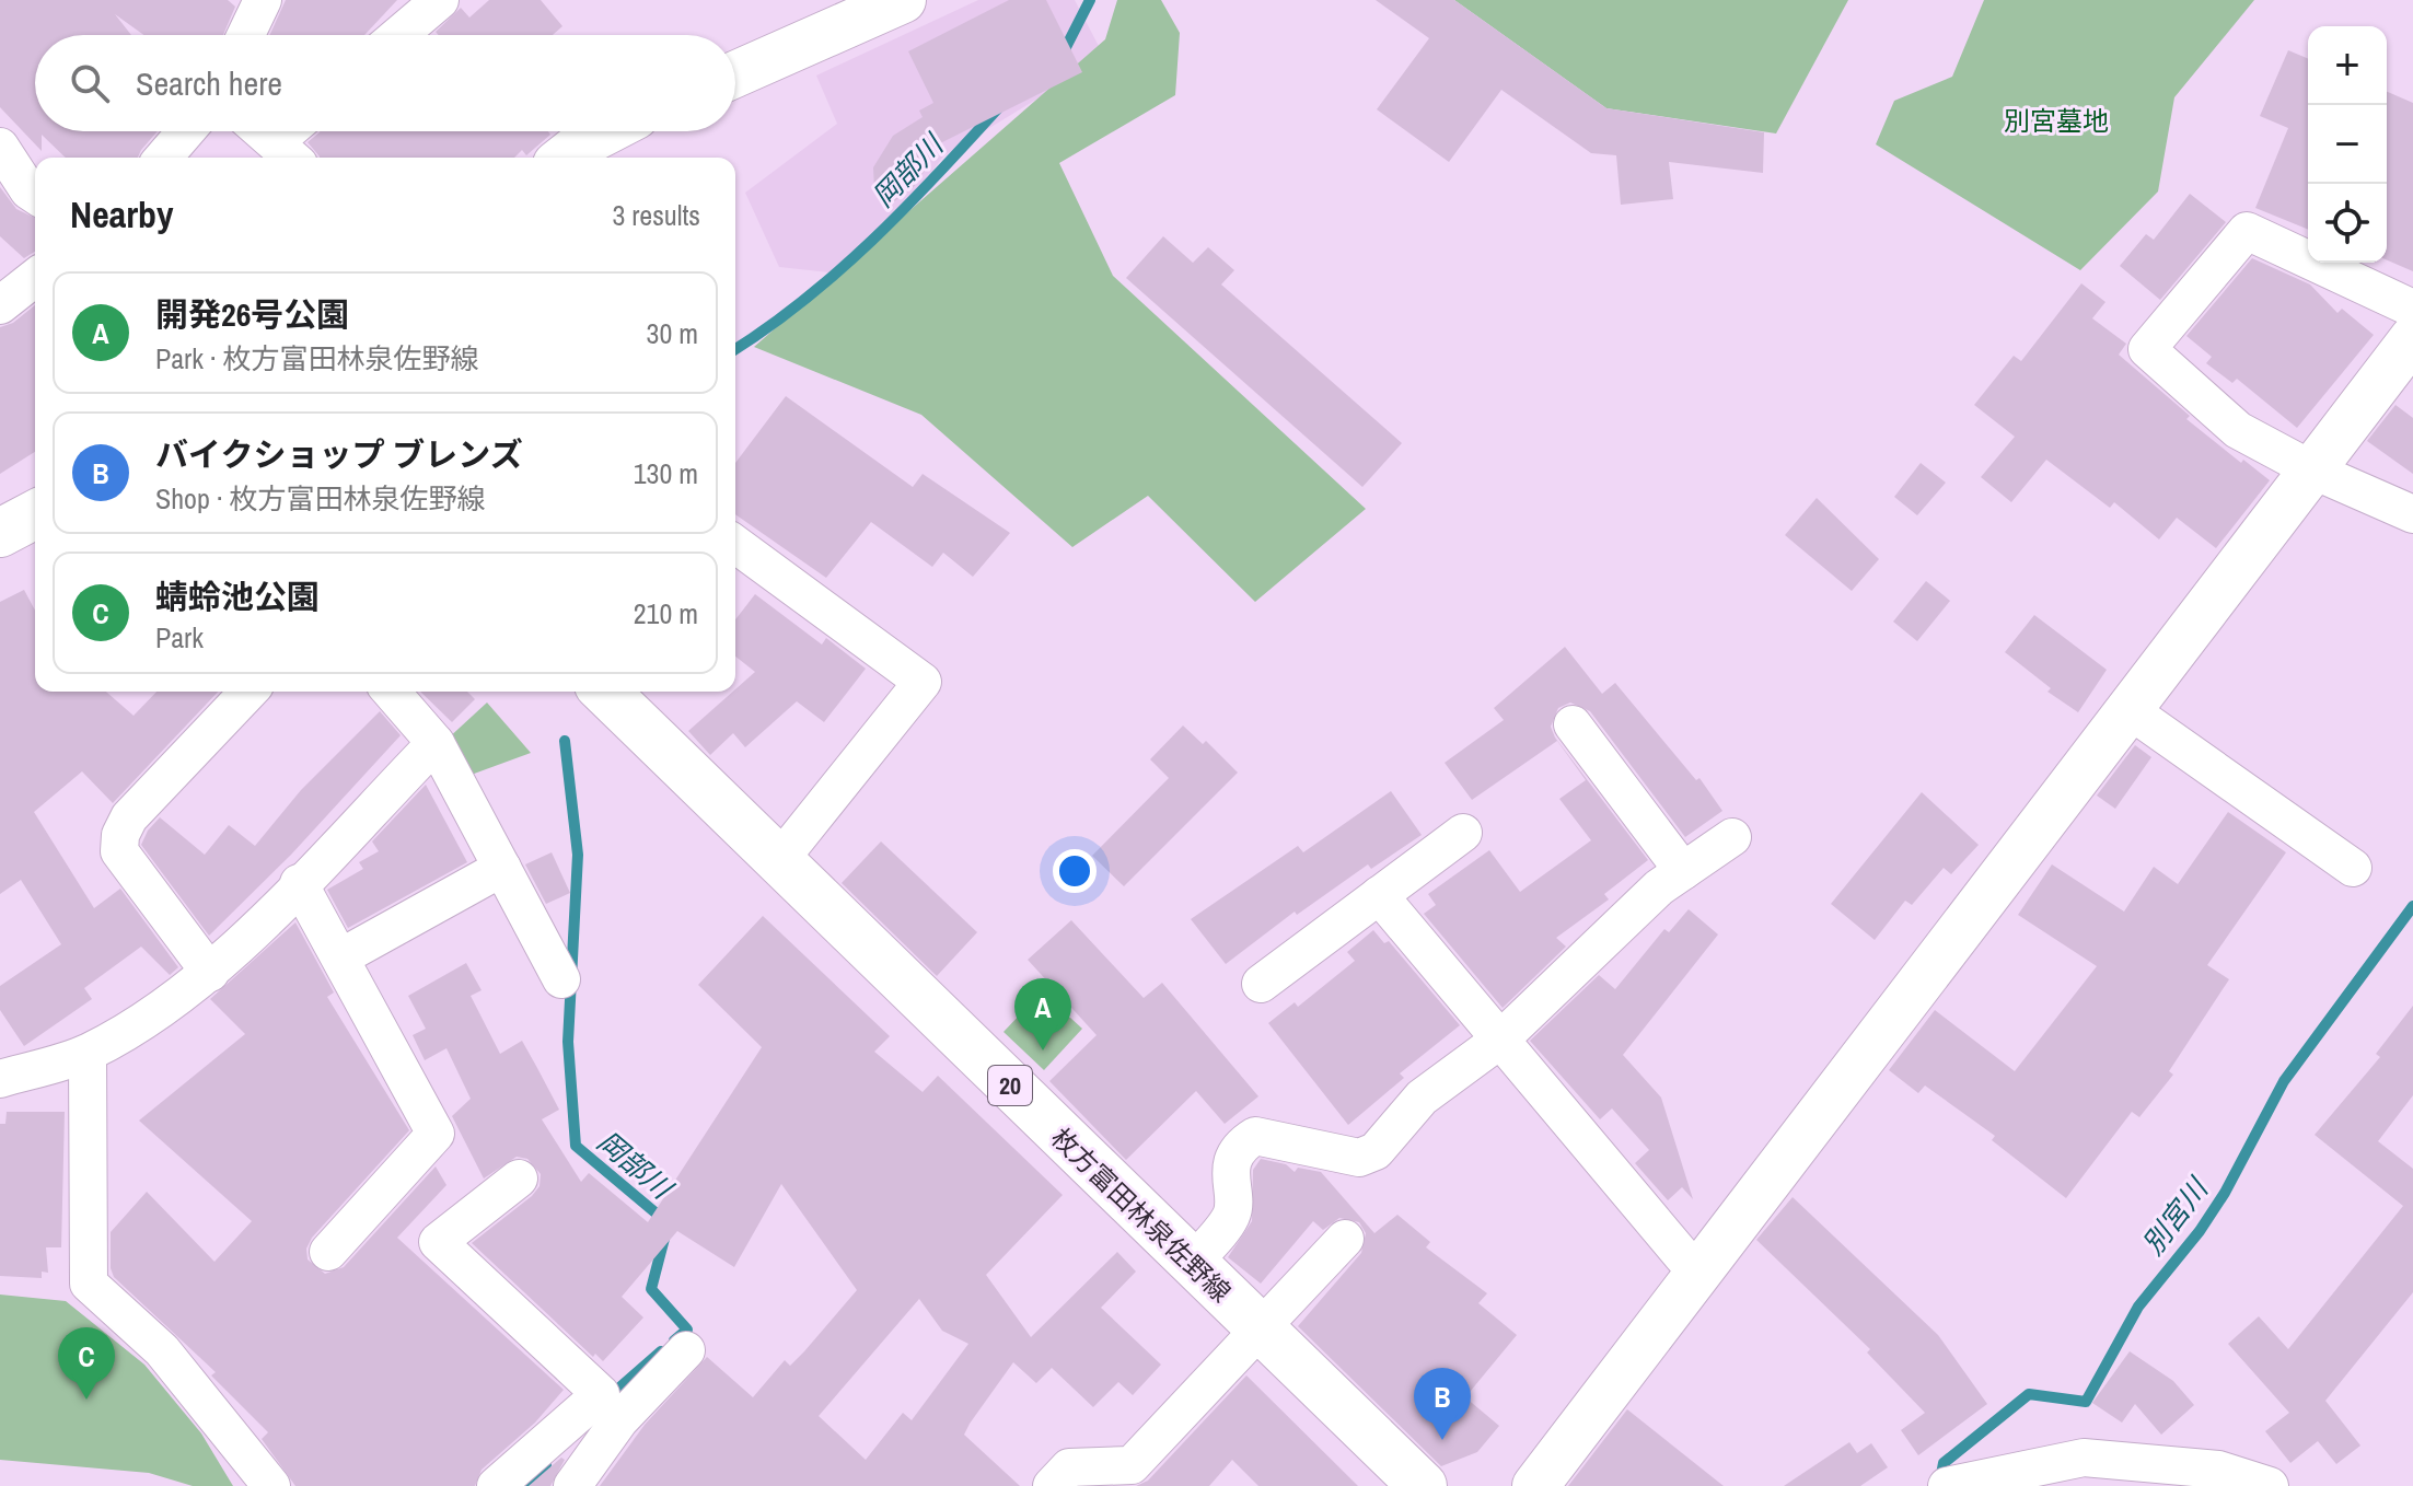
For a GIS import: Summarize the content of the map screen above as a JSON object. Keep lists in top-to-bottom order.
{
  "streets": {
    "main road": ["20", "枚方富田林泉佐野線"]
  },
  "water": ["岡部川", "別宮川"],
  "parks": ["別宮墓地"],
  "page": {
    "map_buttons": ["+", "−"],
    "search": "Search here",
    "heading": ["Nearby", "3 results"],
    "list": [
      {
        "mark": "A",
        "name": "開発26号公園",
        "note": "Park · 枚方富田林泉佐野線",
        "value": "30 m"
      },
      {
        "mark": "B",
        "name": "バイクショップ ブレンズ",
        "note": "Shop · 枚方富田林泉佐野線",
        "value": "130 m"
      },
      {
        "mark": "C",
        "name": "蜻蛉池公園",
        "note": "Park",
        "value": "210 m"
      }
    ],
    "pins": ["A", "C", "B"]
  }
}
